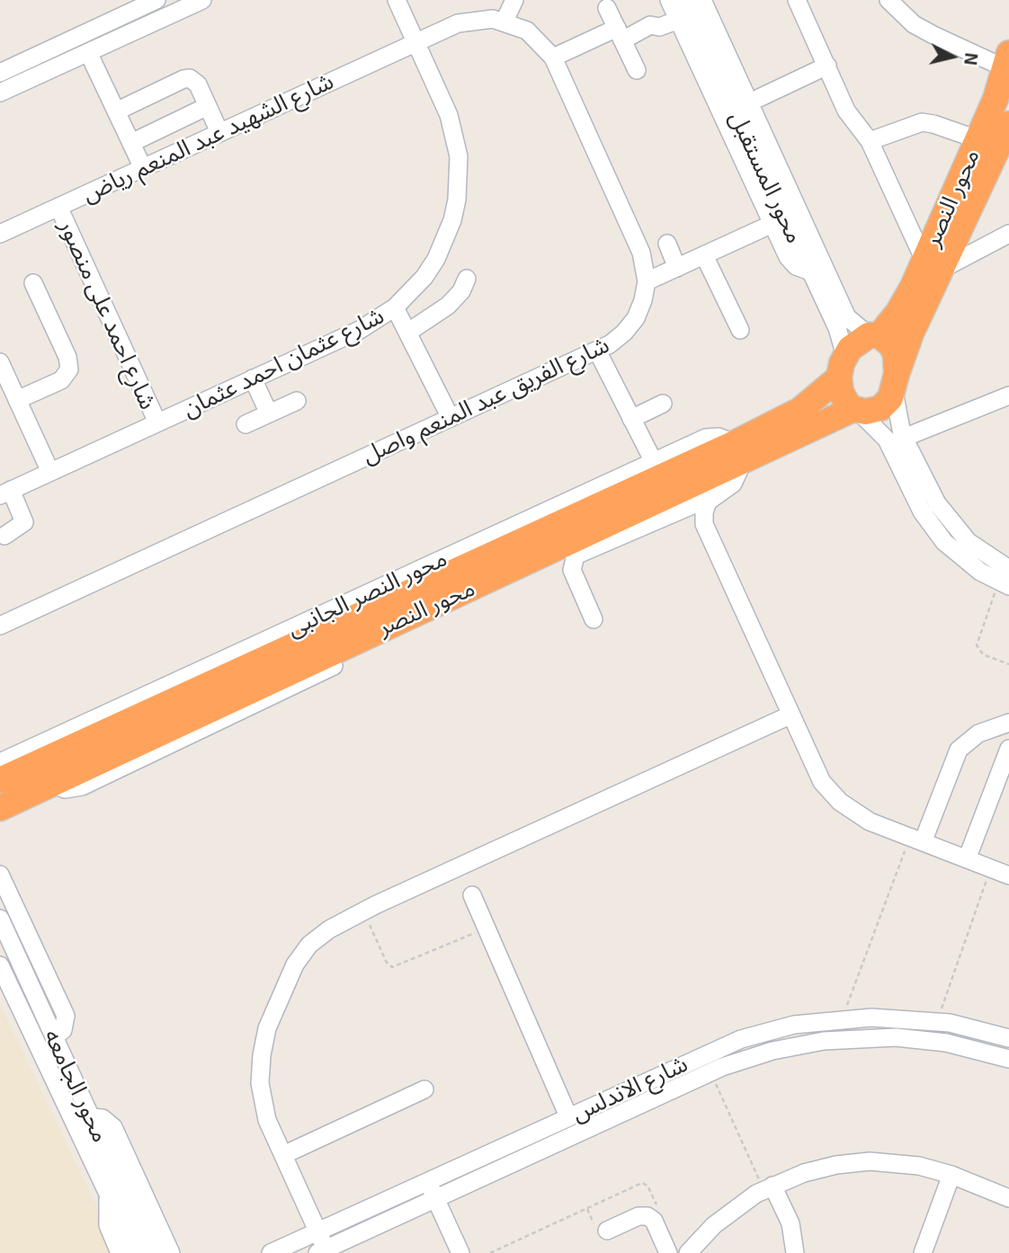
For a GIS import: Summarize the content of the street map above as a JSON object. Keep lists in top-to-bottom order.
{
  "streets": {
    "highway": ["محور النصر"],
    "street": [
      "شارع الشهيد عبد المنعم رياض",
      "محور المستقبل",
      "شارع احمد على منصور",
      "شارع عثمان احمد عثمان",
      "شارع الفريق عبد المنعم واصل",
      "محور النصر الجانبى",
      "محور الجامعه",
      "شارع الاندلس"
    ]
  },
  "crossings": [
    ["شارع الشهيد عبد المنعم رياض", "شارع احمد على منصور"],
    ["شارع الشهيد عبد المنعم رياض", "شارع عثمان احمد عثمان"],
    ["شارع الشهيد عبد المنعم رياض", "شارع الفريق عبد المنعم واصل"],
    ["محور المستقبل", "محور النصر"],
    ["محور النصر", "محور النصر الجانبى"],
    ["شارع احمد على منصور", "شارع عثمان احمد عثمان"],
    ["شارع عثمان احمد عثمان", "شارع الفريق عبد المنعم واصل"]
  ],
  "north": "right"
}
